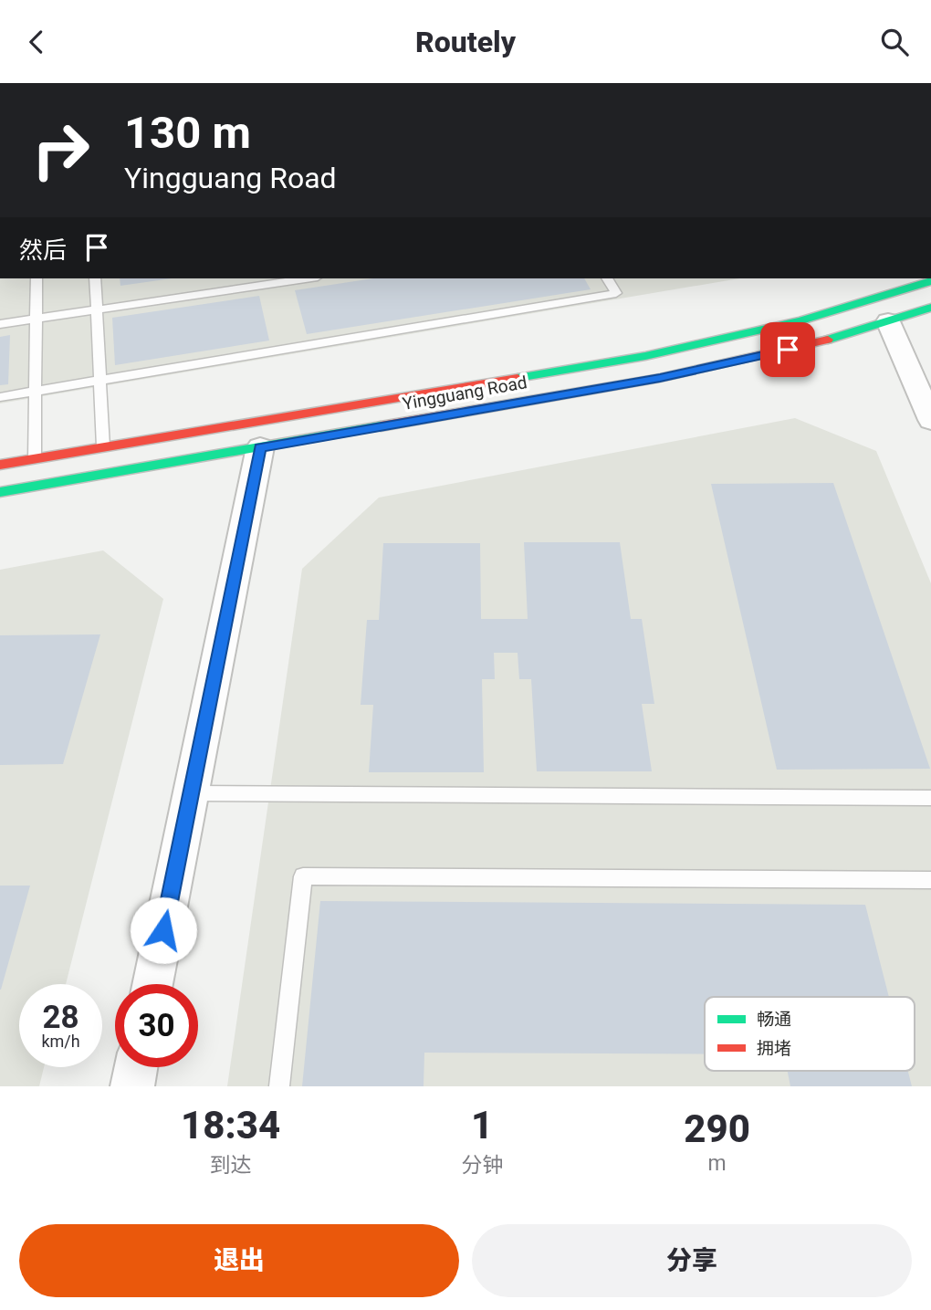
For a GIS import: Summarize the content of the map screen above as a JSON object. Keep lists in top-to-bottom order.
{
  "streets": {
    "main road": ["Yingguang Road"]
  },
  "legend": ["畅通", "拥堵"],
  "page": {
    "header": "Routely",
    "turn": ["130 m", "Yingguang Road"],
    "then": "然后",
    "speed": "28 km/h",
    "limit": "30",
    "eta": [
      "18:34",
      "到达",
      "1",
      "分钟",
      "290",
      "m"
    ],
    "buttons": ["退出", "分享"]
  }
}
